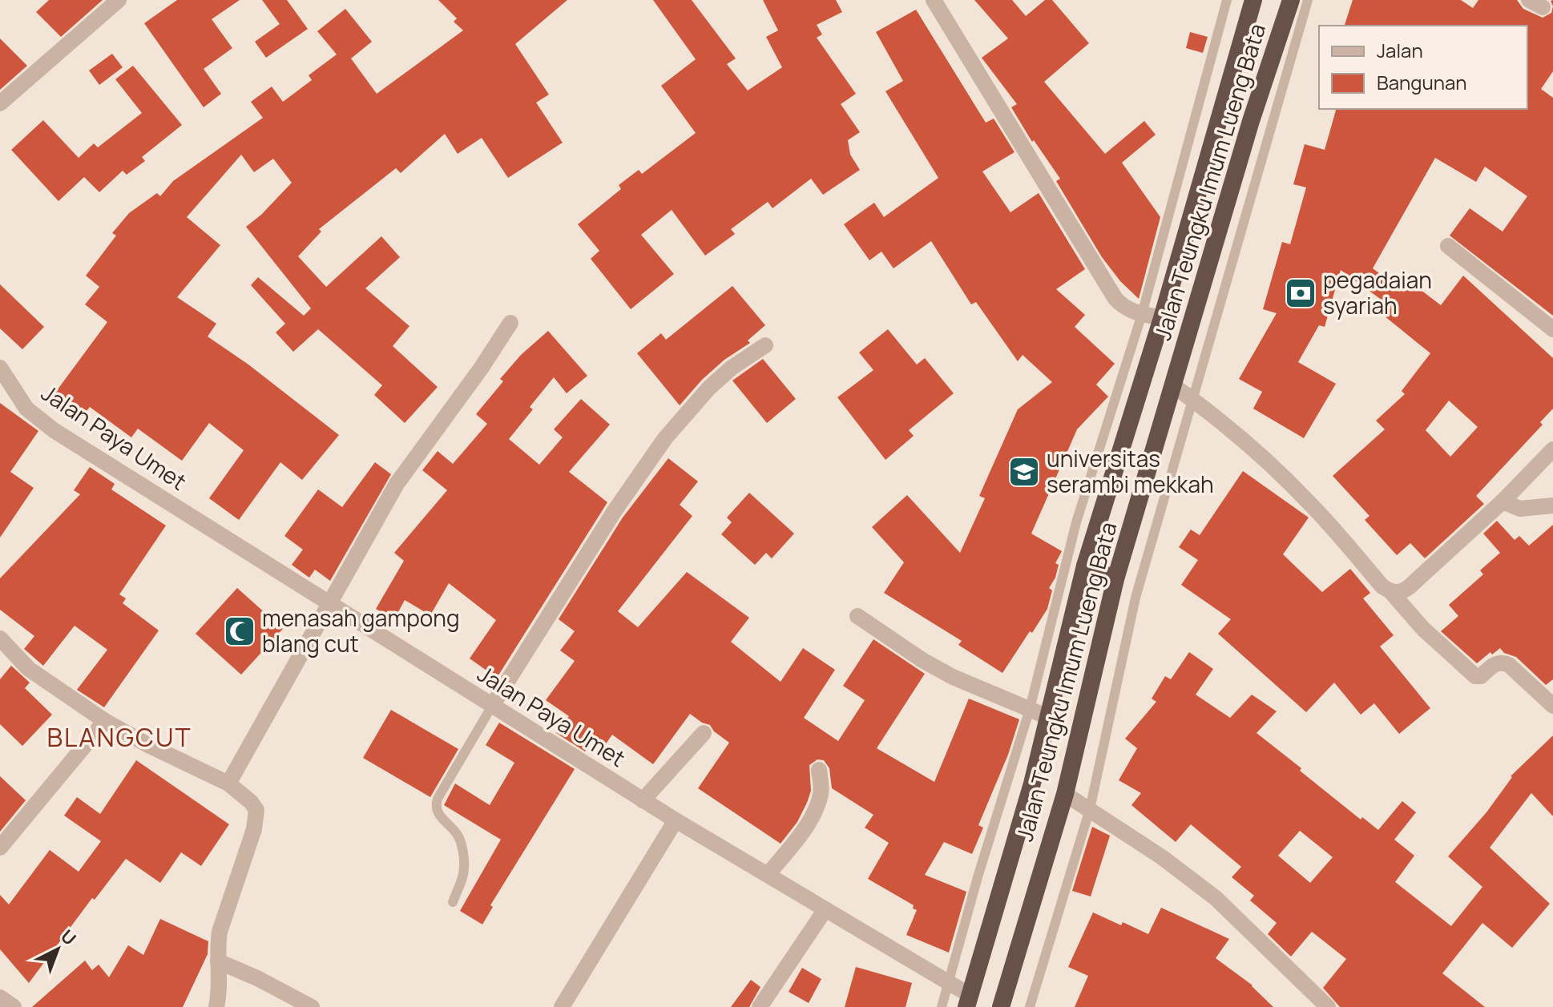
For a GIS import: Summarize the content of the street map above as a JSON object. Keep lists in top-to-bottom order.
{
  "streets": {
    "highway": ["Jalan Teungku Imum Lueng Bata"],
    "street": ["Jalan Paya Umet"]
  },
  "crossings": [
    ["Jalan Teungku Imum Lueng Bata", "Jalan Paya Umet"]
  ],
  "districts": ["BLANGCUT"],
  "places": {
    "bank": ["pegadaian syariah"],
    "school or university": ["universitas serambi mekkah"],
    "mosque": ["menasah gampong blang cut"]
  },
  "legend": ["Jalan", "Bangunan"],
  "north": "top right"
}
